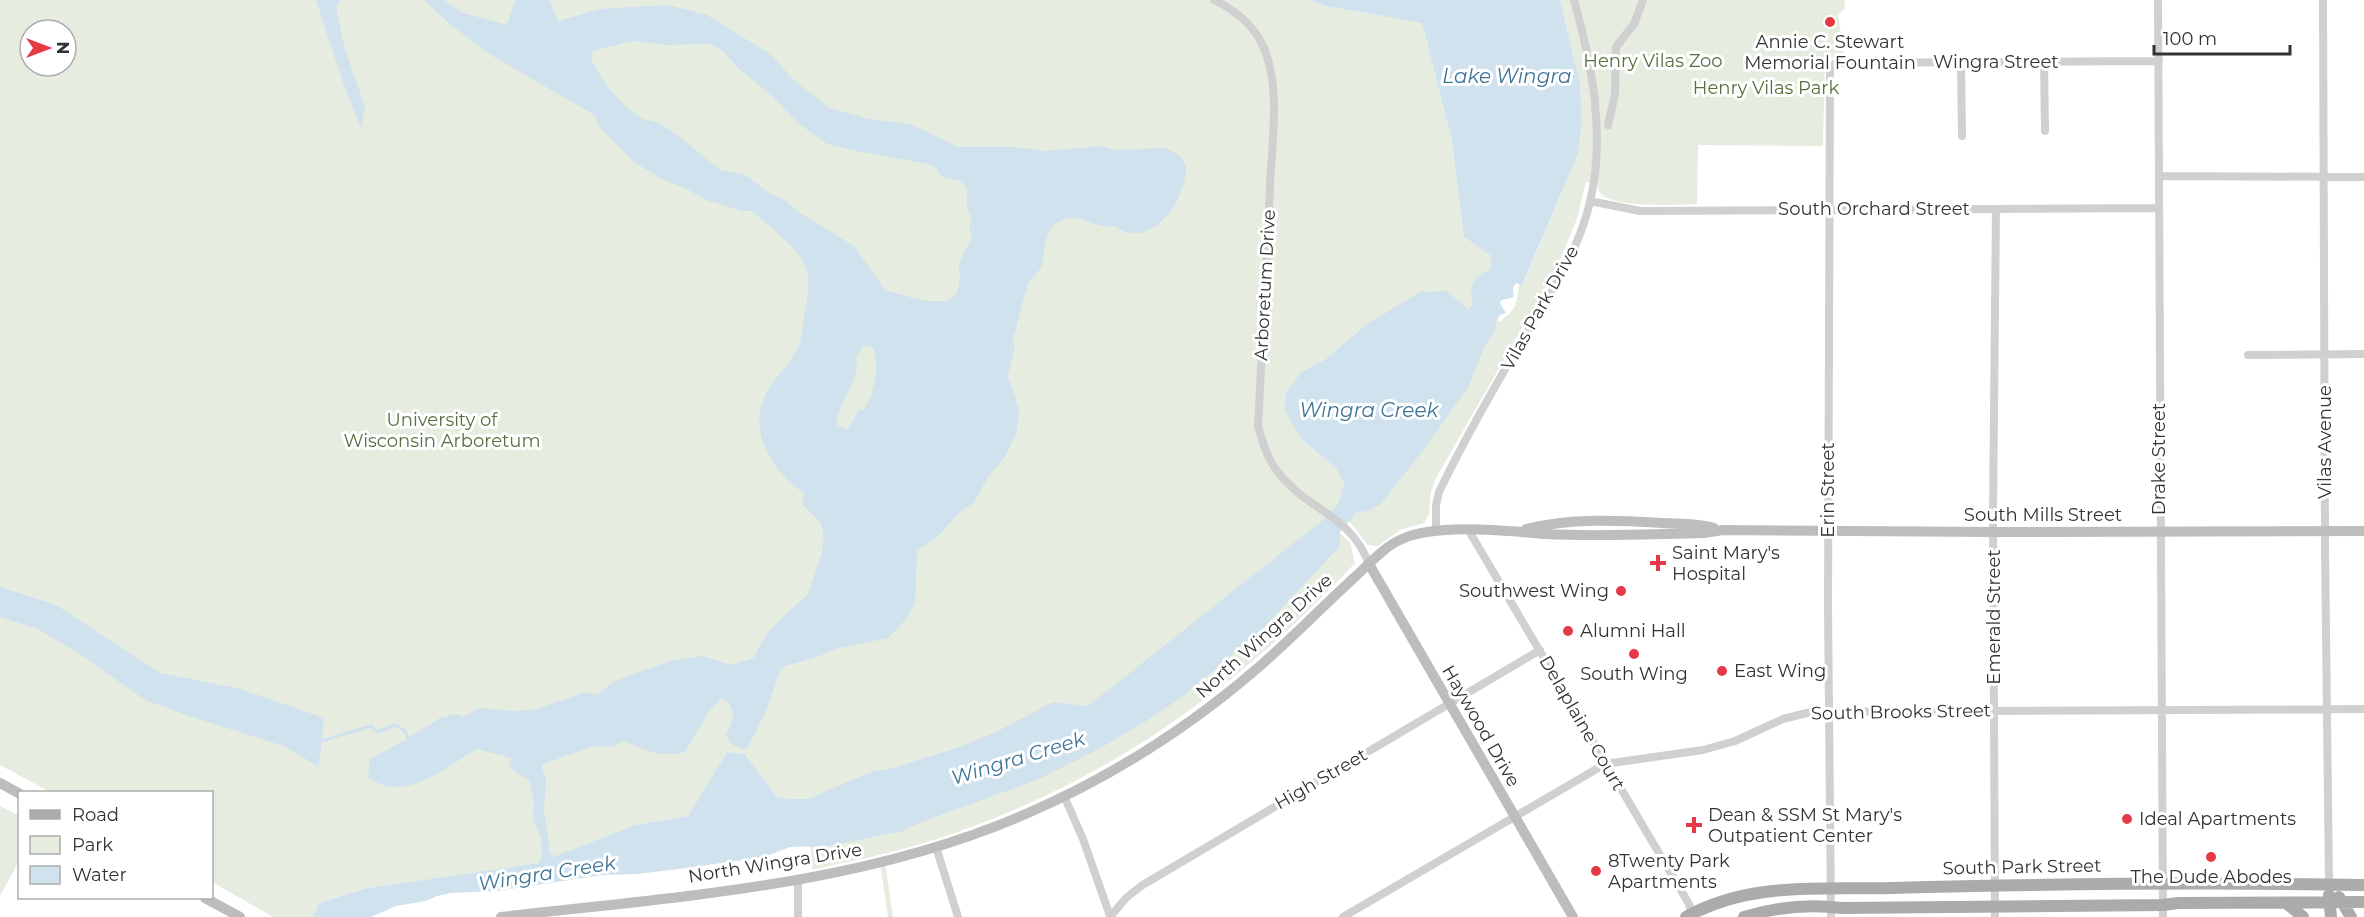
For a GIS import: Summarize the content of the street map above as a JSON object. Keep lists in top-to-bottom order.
{
  "streets": {
    "main road": ["South Park Street"],
    "street": [
      "Wingra Street",
      "South Orchard Street",
      "Arboretum Drive",
      "Vilas Park Drive",
      "Vilas Avenue",
      "Drake Street",
      "Erin Street",
      "South Mills Street",
      "Emerald Street",
      "North Wingra Drive",
      "South Brooks Street",
      "Delaplaine Court",
      "Haywood Drive",
      "High Street"
    ]
  },
  "crossings": [
    ["Wingra Street", "Drake Street"],
    ["Wingra Street", "Erin Street"],
    ["South Orchard Street", "Vilas Park Drive"],
    ["South Orchard Street", "Drake Street"],
    ["South Orchard Street", "Erin Street"],
    ["South Orchard Street", "Emerald Street"],
    ["Arboretum Drive", "Haywood Drive"],
    ["Vilas Park Drive", "South Mills Street"],
    ["Vilas Avenue", "South Mills Street"],
    ["Vilas Avenue", "South Brooks Street"],
    ["Vilas Avenue", "South Park Street"],
    ["Drake Street", "South Mills Street"],
    ["Drake Street", "South Brooks Street"],
    ["Drake Street", "South Park Street"],
    ["Erin Street", "South Mills Street"],
    ["Erin Street", "South Brooks Street"],
    ["Erin Street", "South Park Street"],
    ["South Mills Street", "Emerald Street"],
    ["South Mills Street", "North Wingra Drive"],
    ["South Mills Street", "Delaplaine Court"],
    ["Emerald Street", "South Brooks Street"],
    ["Emerald Street", "South Park Street"],
    ["North Wingra Drive", "Haywood Drive"],
    ["South Brooks Street", "Delaplaine Court"],
    ["South Brooks Street", "Haywood Drive"],
    ["Delaplaine Court", "High Street"],
    ["Delaplaine Court", "South Park Street"],
    ["Haywood Drive", "High Street"]
  ],
  "water": ["Lake Wingra", "Wingra Creek"],
  "parks": ["Henry Vilas Zoo", "Henry Vilas Park", "University of Wisconsin Arboretum"],
  "places": {
    "other": [
      "Annie C. Stewart Memorial Fountain",
      "Southwest Wing",
      "Alumni Hall",
      "South Wing",
      "East Wing",
      "Ideal Apartments",
      "The Dude Abodes",
      "8Twenty Park Apartments"
    ],
    "health": ["Saint Mary's Hospital", "Dean & SSM St Mary's Outpatient Center"]
  },
  "legend": ["Road", "Park", "Water"],
  "scale_bar": "100 m",
  "north": "right"
}
